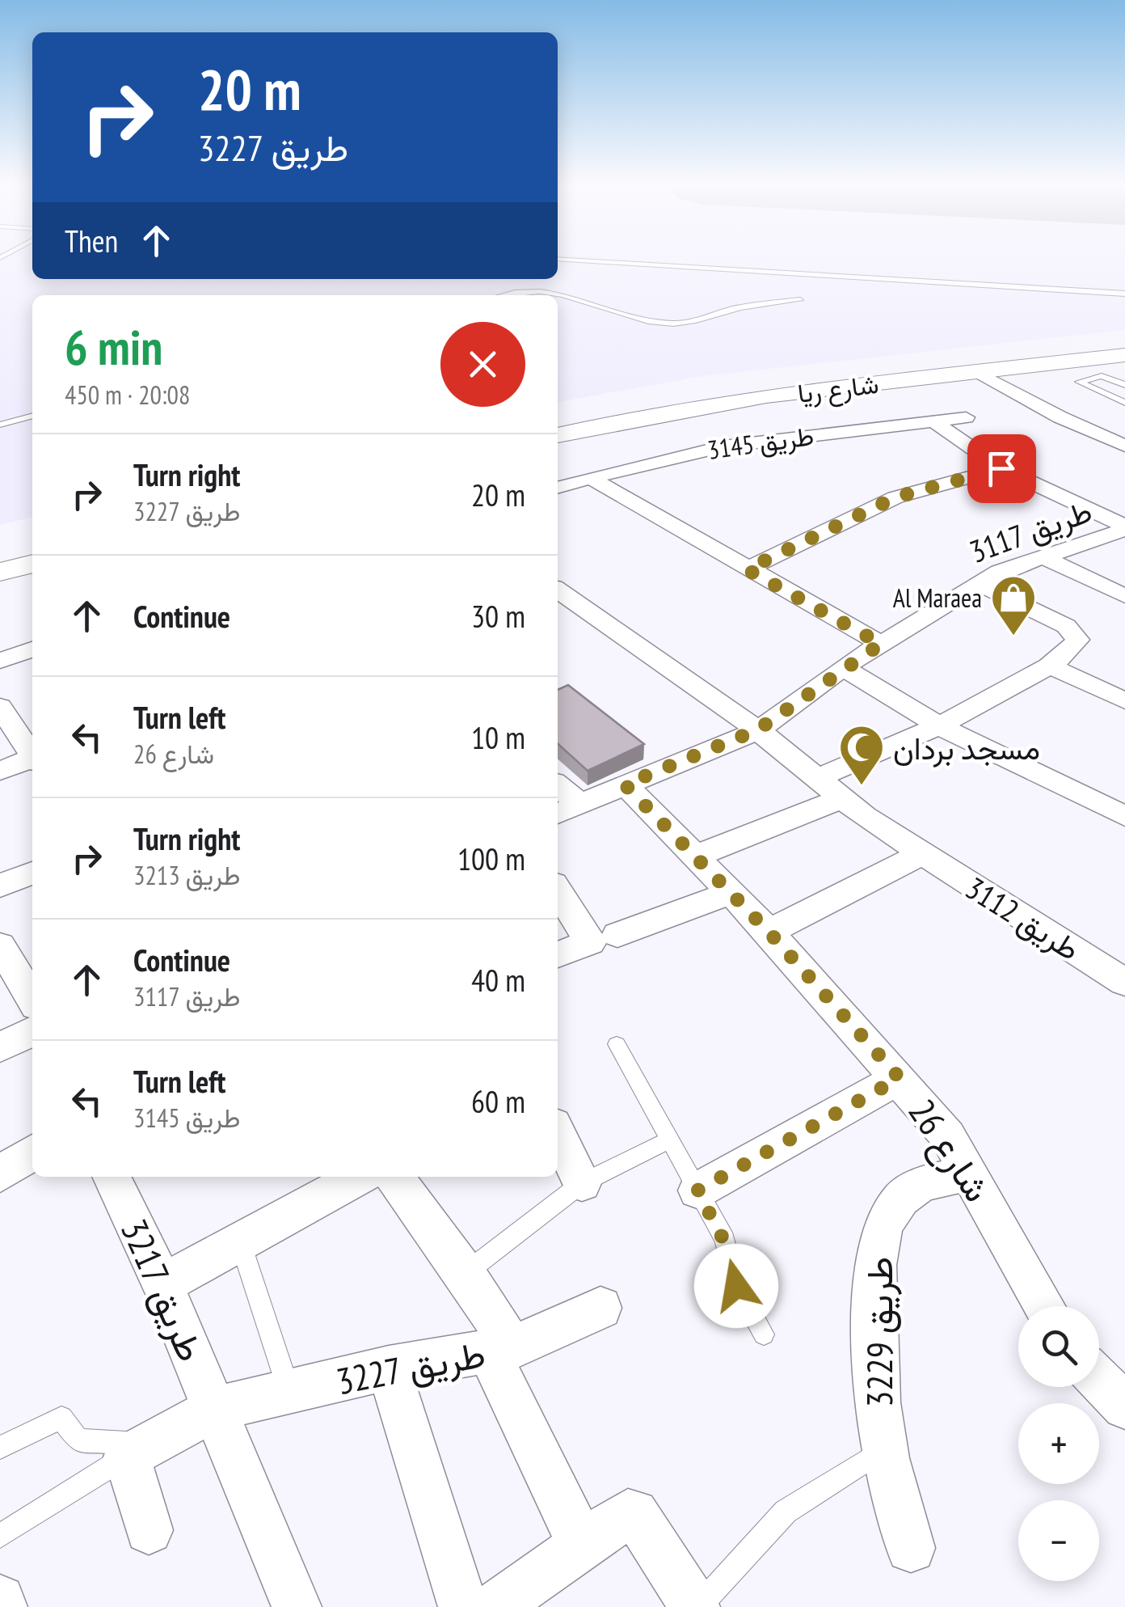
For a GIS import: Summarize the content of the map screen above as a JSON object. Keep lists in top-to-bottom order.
{
  "streets": {
    "main road": ["شارع ريا"],
    "street": [
      "طريق 3145",
      "طريق 3117",
      "طريق 3112",
      "شارع 26",
      "طريق 3217",
      "طريق 3229",
      "طريق 3227"
    ]
  },
  "crossings": [
    ["طريق 3117", "شارع 26"],
    ["شارع 26", "طريق 3229"],
    ["طريق 3217", "طريق 3227"]
  ],
  "places": {
    "shop": ["Al Maraea"],
    "mosque": ["مسجد بردان"]
  },
  "page": {
    "turn": ["20 m", "طريق 3227"],
    "then": "Then",
    "heading": ["6 min", "450 m · 20:08"],
    "list": [
      {
        "name": "Turn right",
        "note": "طريق 3227",
        "value": "20 m"
      },
      {
        "name": "Continue",
        "value": "30 m"
      },
      {
        "name": "Turn left",
        "note": "شارع 26",
        "value": "10 m"
      },
      {
        "name": "Turn right",
        "note": "طريق 3213",
        "value": "100 m"
      },
      {
        "name": "Continue",
        "note": "طريق 3117",
        "value": "40 m"
      },
      {
        "name": "Turn left",
        "note": "طريق 3145",
        "value": "60 m"
      }
    ],
    "map_buttons": ["+", "−"]
  }
}
